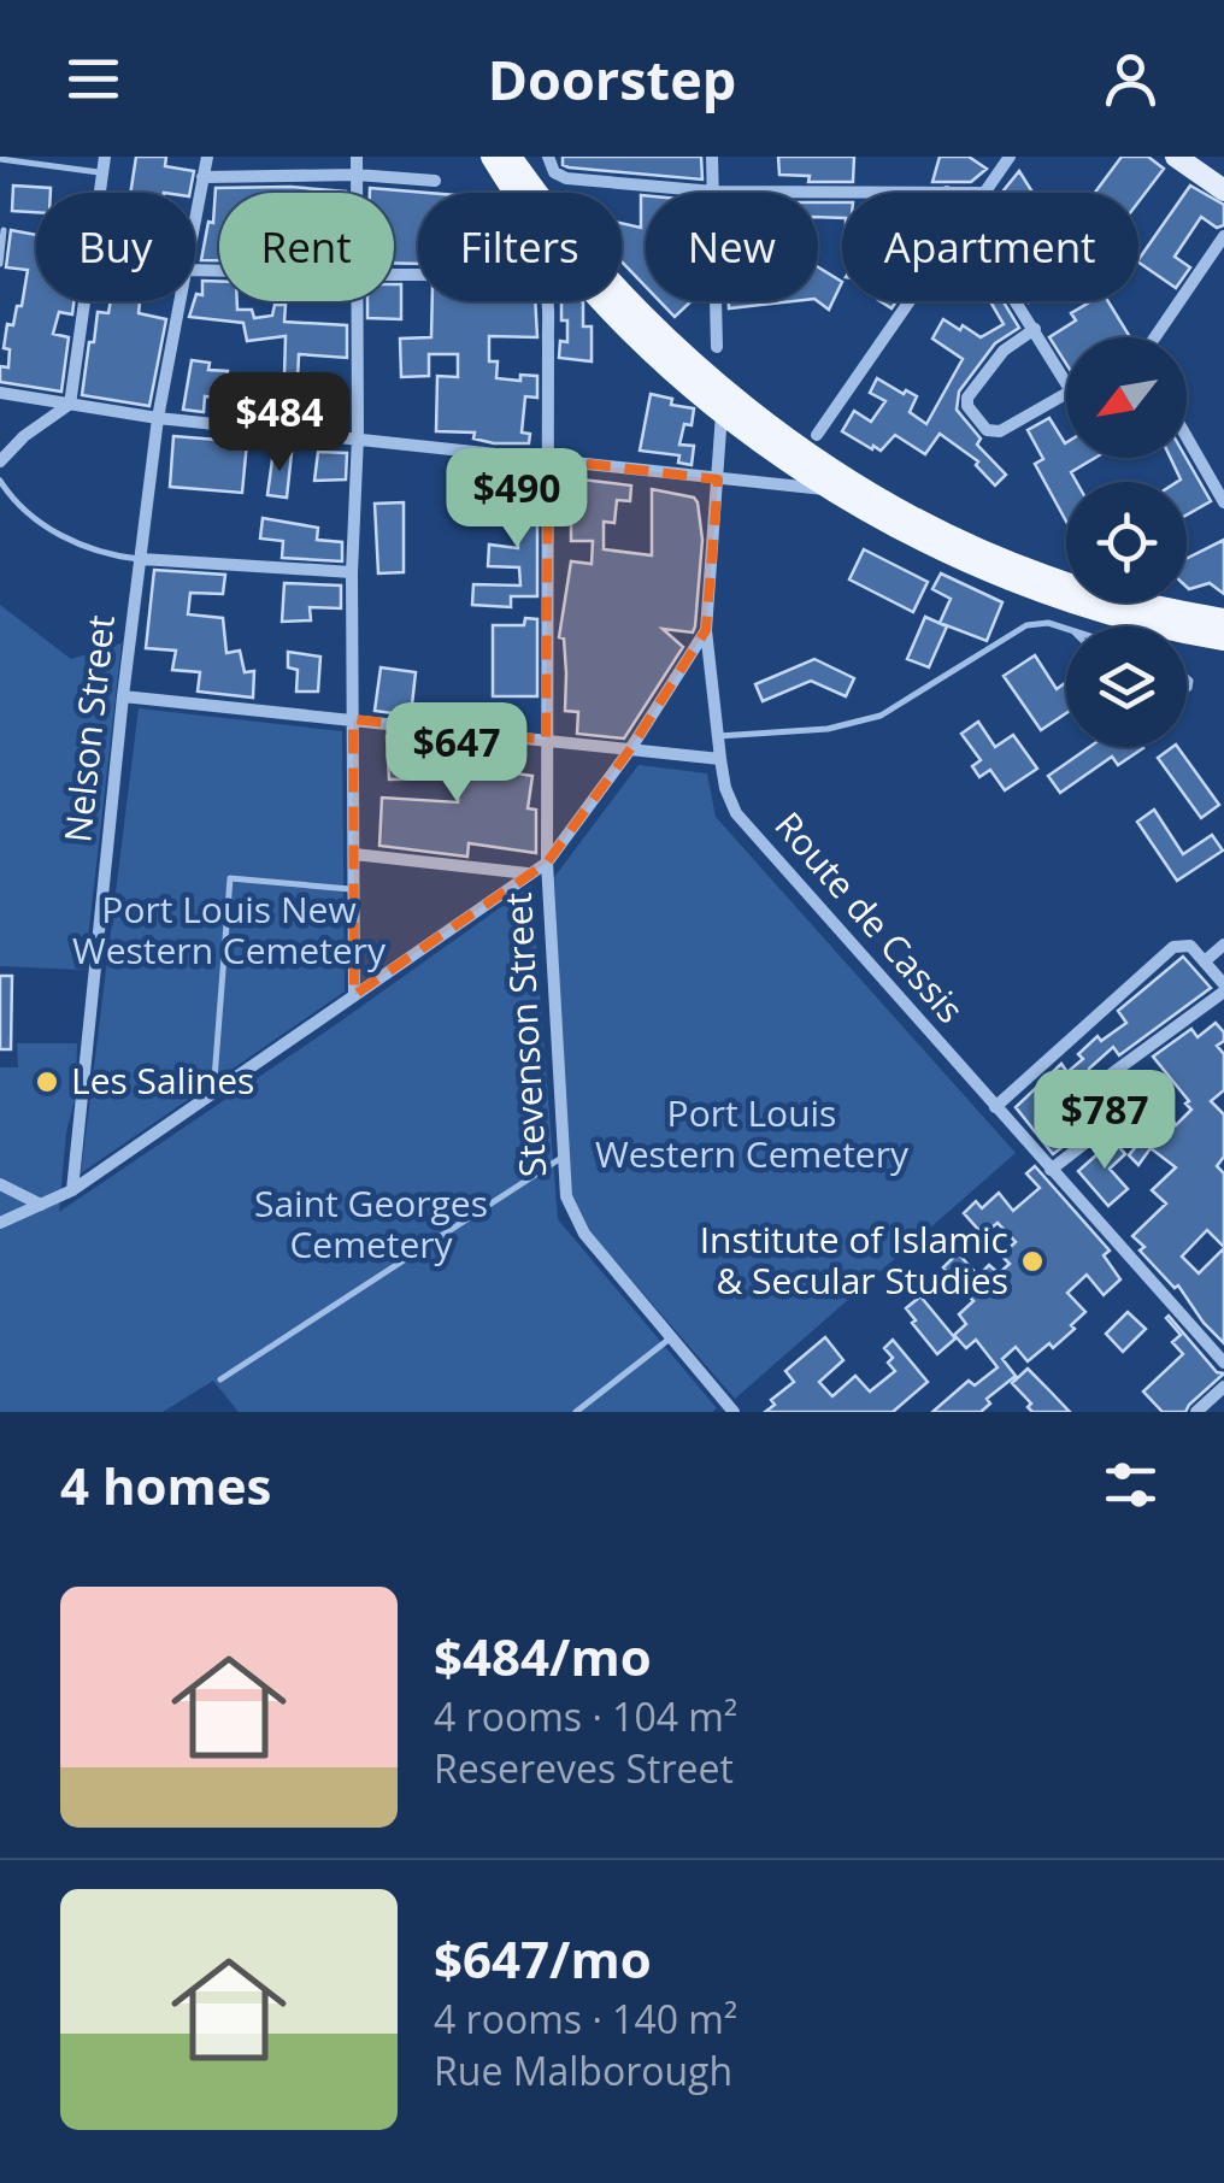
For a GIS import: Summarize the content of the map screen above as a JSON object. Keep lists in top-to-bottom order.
{
  "streets": {
    "street": ["Nelson Street", "Route de Cassis", "Stevenson Street"]
  },
  "parks": ["Port Louis New Western Cemetery", "Port Louis Western Cemetery", "Saint Georges Cemetery"],
  "places": ["Les Salines", "Institute of Islamic & Secular Studies"],
  "north": "bottom left",
  "page": {
    "header": "Doorstep",
    "chip": [
      "Buy",
      "Rent",
      "Filters",
      "New",
      "Apartment"
    ],
    "price": [
      "$484",
      "$490",
      "$647",
      "$787"
    ],
    "heading": "4 homes",
    "list": [
      {
        "name": "$484/mo",
        "note": "4 rooms · 104 m² · Resereves Street"
      },
      {
        "name": "$647/mo",
        "note": "4 rooms · 140 m² · Rue Malborough"
      }
    ]
  }
}
